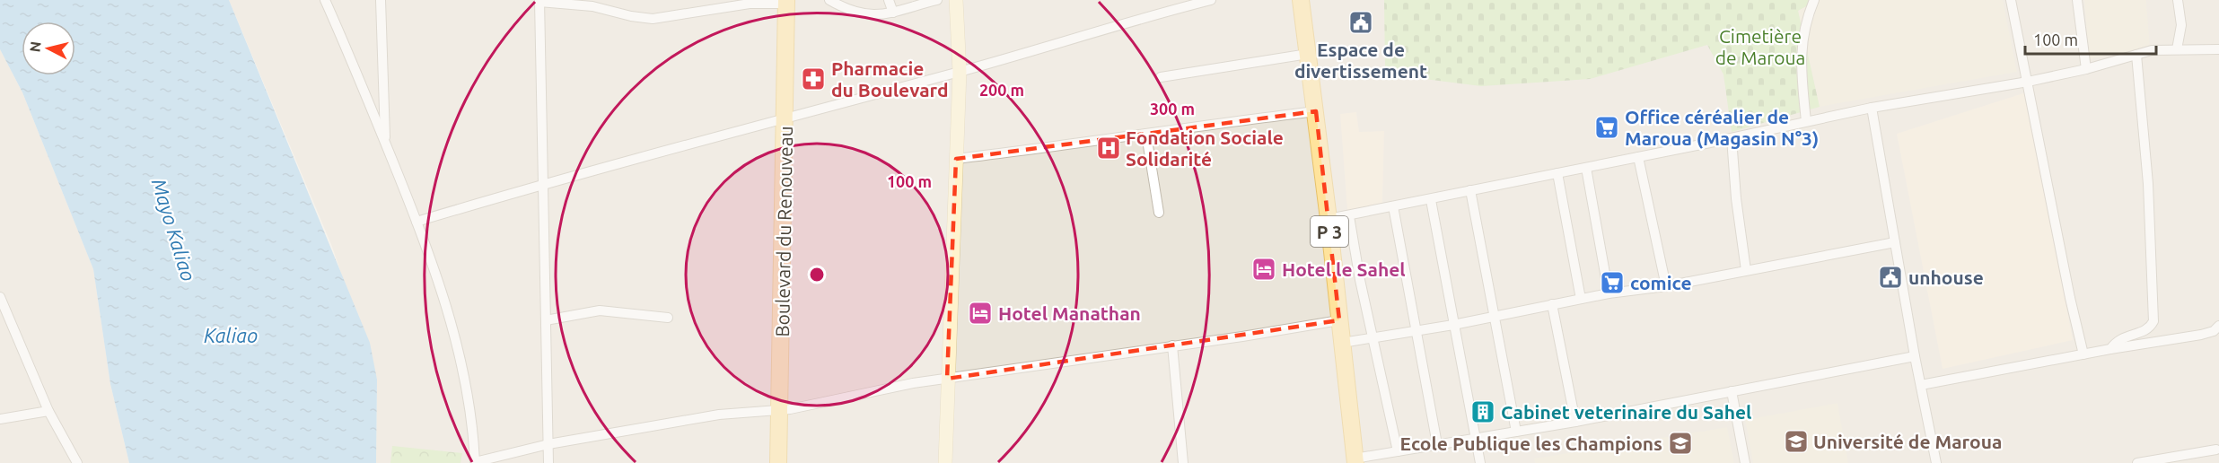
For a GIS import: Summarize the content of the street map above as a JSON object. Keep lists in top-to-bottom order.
{
  "streets": {
    "main road": ["Boulevard du Renouveau", "P 3"]
  },
  "water": ["Mayo Kaliao", "Kaliao"],
  "parks": ["Cimetière de Maroua"],
  "places": {
    "public building": ["Espace de divertissement", "unhouse"],
    "pharmacy": ["Pharmacie du Boulevard"],
    "supermarket": ["Office céréalier de Maroua (Magasin N°3)", "comice"],
    "hospital": ["Fondation Sociale Solidarité"],
    "hotel": ["Hotel le Sahel", "Hotel Manathan"],
    "building": ["Cabinet veterinaire du Sahel"],
    "school or university": ["Université de Maroua", "Ecole Publique les Champions"]
  },
  "scale_bar": "100 m",
  "north": "left",
  "rings": ["200 m", "300 m", "100 m"]
}
